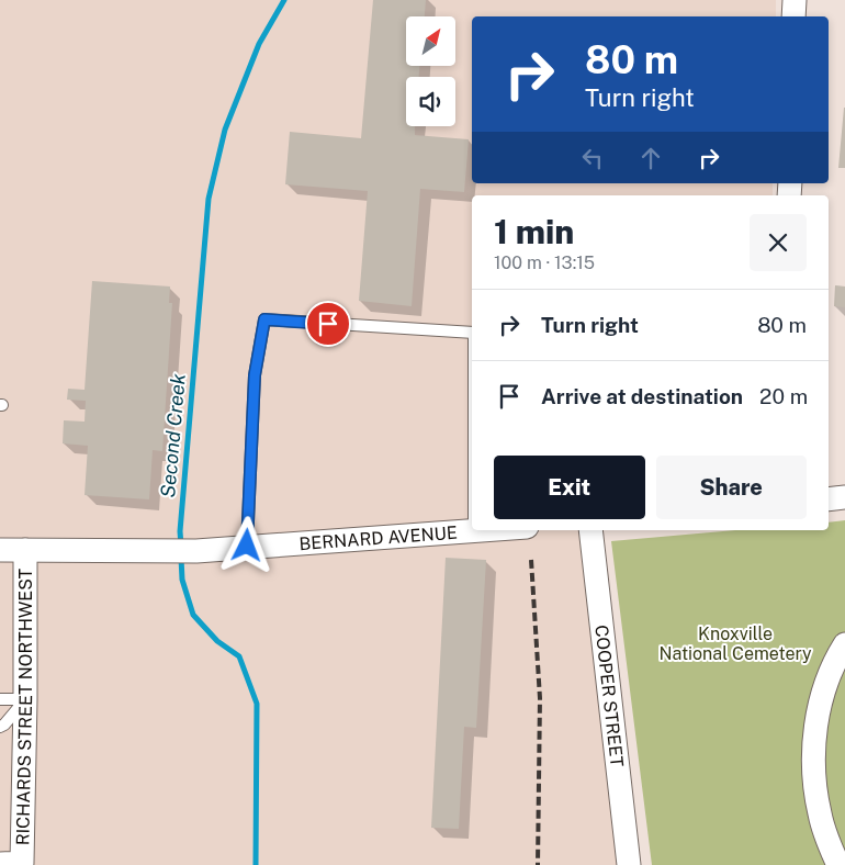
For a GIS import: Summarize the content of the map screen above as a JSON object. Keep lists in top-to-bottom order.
{
  "streets": {
    "street": ["BERNARD AVENUE", "COOPER STREET", "RICHARDS STREET NORTHWEST"]
  },
  "crossings": [
    ["BERNARD AVENUE", "RICHARDS STREET NORTHWEST"]
  ],
  "water": ["Second Creek"],
  "parks": ["Knoxville National Cemetery"],
  "north": "top right",
  "page": {
    "turn": ["80 m", "Turn right"],
    "heading": ["1 min", "100 m · 13:15"],
    "list": [
      {
        "name": "Turn right",
        "value": "80 m"
      },
      {
        "name": "Arrive at destination",
        "value": "20 m"
      }
    ],
    "buttons": ["Exit", "Share"]
  }
}
